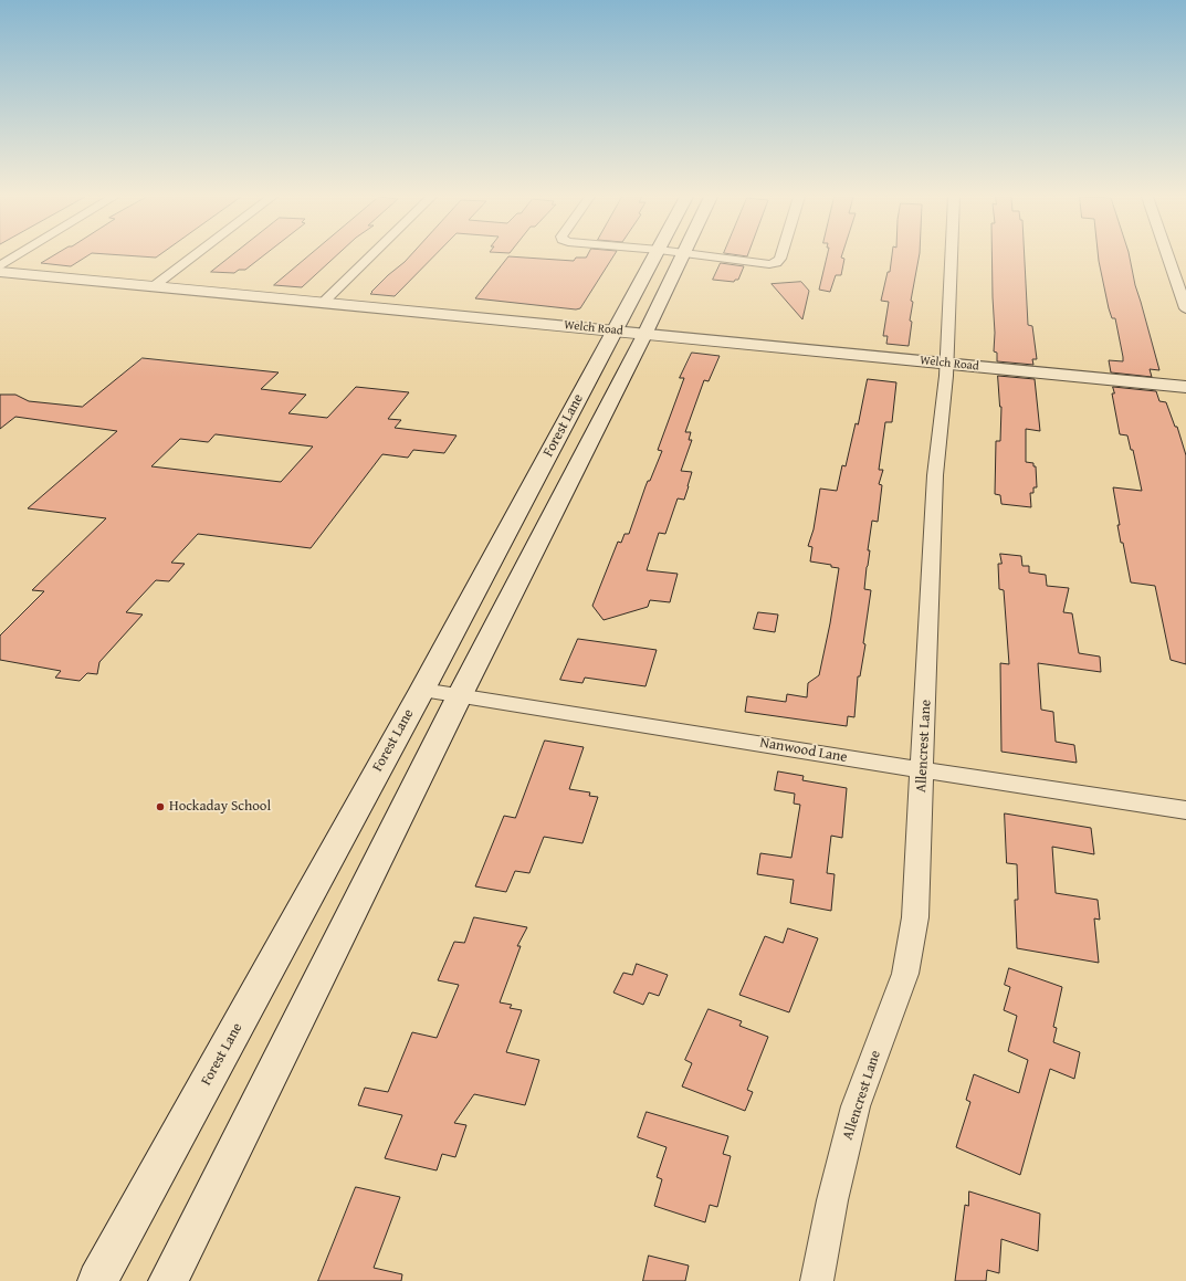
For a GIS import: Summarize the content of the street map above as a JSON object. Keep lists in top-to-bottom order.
{
  "streets": {
    "main road": ["Welch Road", "Forest Lane"],
    "street": ["Allencrest Lane", "Nanwood Lane"]
  },
  "crossings": [
    ["Welch Road", "Forest Lane"],
    ["Welch Road", "Allencrest Lane"],
    ["Forest Lane", "Nanwood Lane"],
    ["Allencrest Lane", "Nanwood Lane"]
  ],
  "places": ["Hockaday School"]
}
